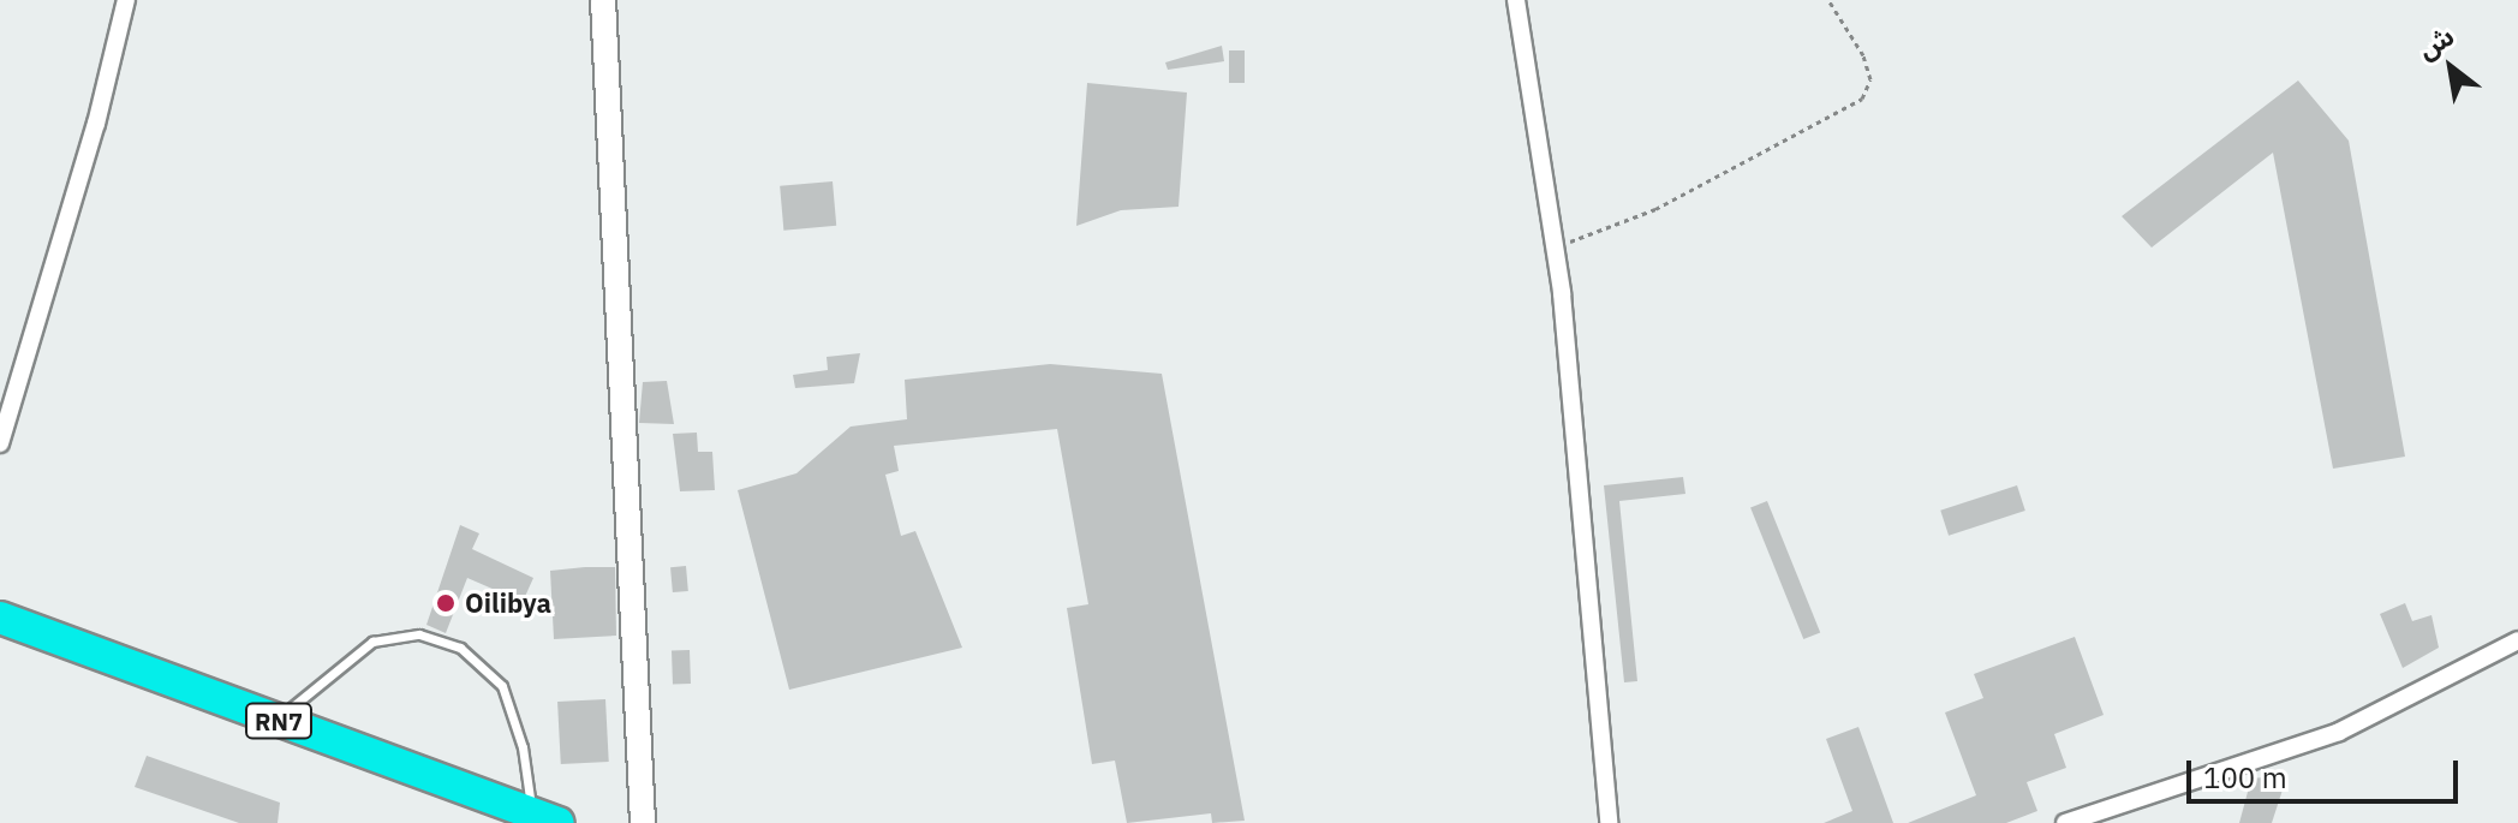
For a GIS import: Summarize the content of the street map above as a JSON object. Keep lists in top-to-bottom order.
{
  "streets": {
    "highway": ["RN7"]
  },
  "places": ["Oilibya"],
  "scale_bar": "100 m",
  "north": "top left"
}
